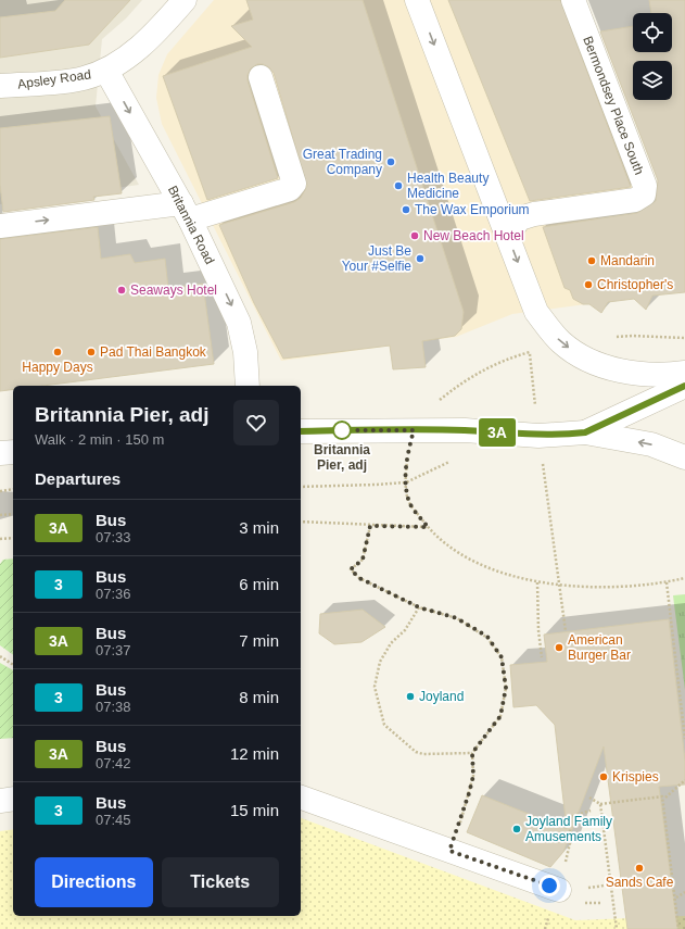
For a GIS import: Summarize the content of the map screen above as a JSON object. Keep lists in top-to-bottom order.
{
  "streets": {
    "street": ["Apsley Road", "Bermondsey Place South", "Britannia Road"]
  },
  "crossings": [
    ["Apsley Road", "Britannia Road"]
  ],
  "one_way": ["Britannia Road"],
  "places": [
    "Great Trading Company",
    "Health Beauty Medicine",
    "The Wax Emporium",
    "New Beach Hotel",
    "Just Be Your #Selfie",
    "Mandarin",
    "Christopher's",
    "Seaways Hotel",
    "Happy Days",
    "Pad Thai Bangkok",
    "Britannia Pier, adj",
    "American Burger Bar",
    "Joyland",
    "Krispies",
    "Joyland Family Amusements",
    "Sands Cafe"
  ],
  "lines": ["bus line 3A"],
  "page": {
    "on_map": "3A",
    "heading": [
      ["Britannia Pier, adj", "Walk · 2 min · 150 m"],
      "Departures"
    ],
    "list": [
      {
        "mark": "3A",
        "name": "Bus",
        "note": "07:33",
        "value": "3 min"
      },
      {
        "mark": "3",
        "name": "Bus",
        "note": "07:36",
        "value": "6 min"
      },
      {
        "mark": "3A",
        "name": "Bus",
        "note": "07:37",
        "value": "7 min"
      },
      {
        "mark": "3",
        "name": "Bus",
        "note": "07:38",
        "value": "8 min"
      },
      {
        "mark": "3A",
        "name": "Bus",
        "note": "07:42",
        "value": "12 min"
      },
      {
        "mark": "3",
        "name": "Bus",
        "note": "07:45",
        "value": "15 min"
      }
    ],
    "buttons": ["Directions", "Tickets"]
  }
}
